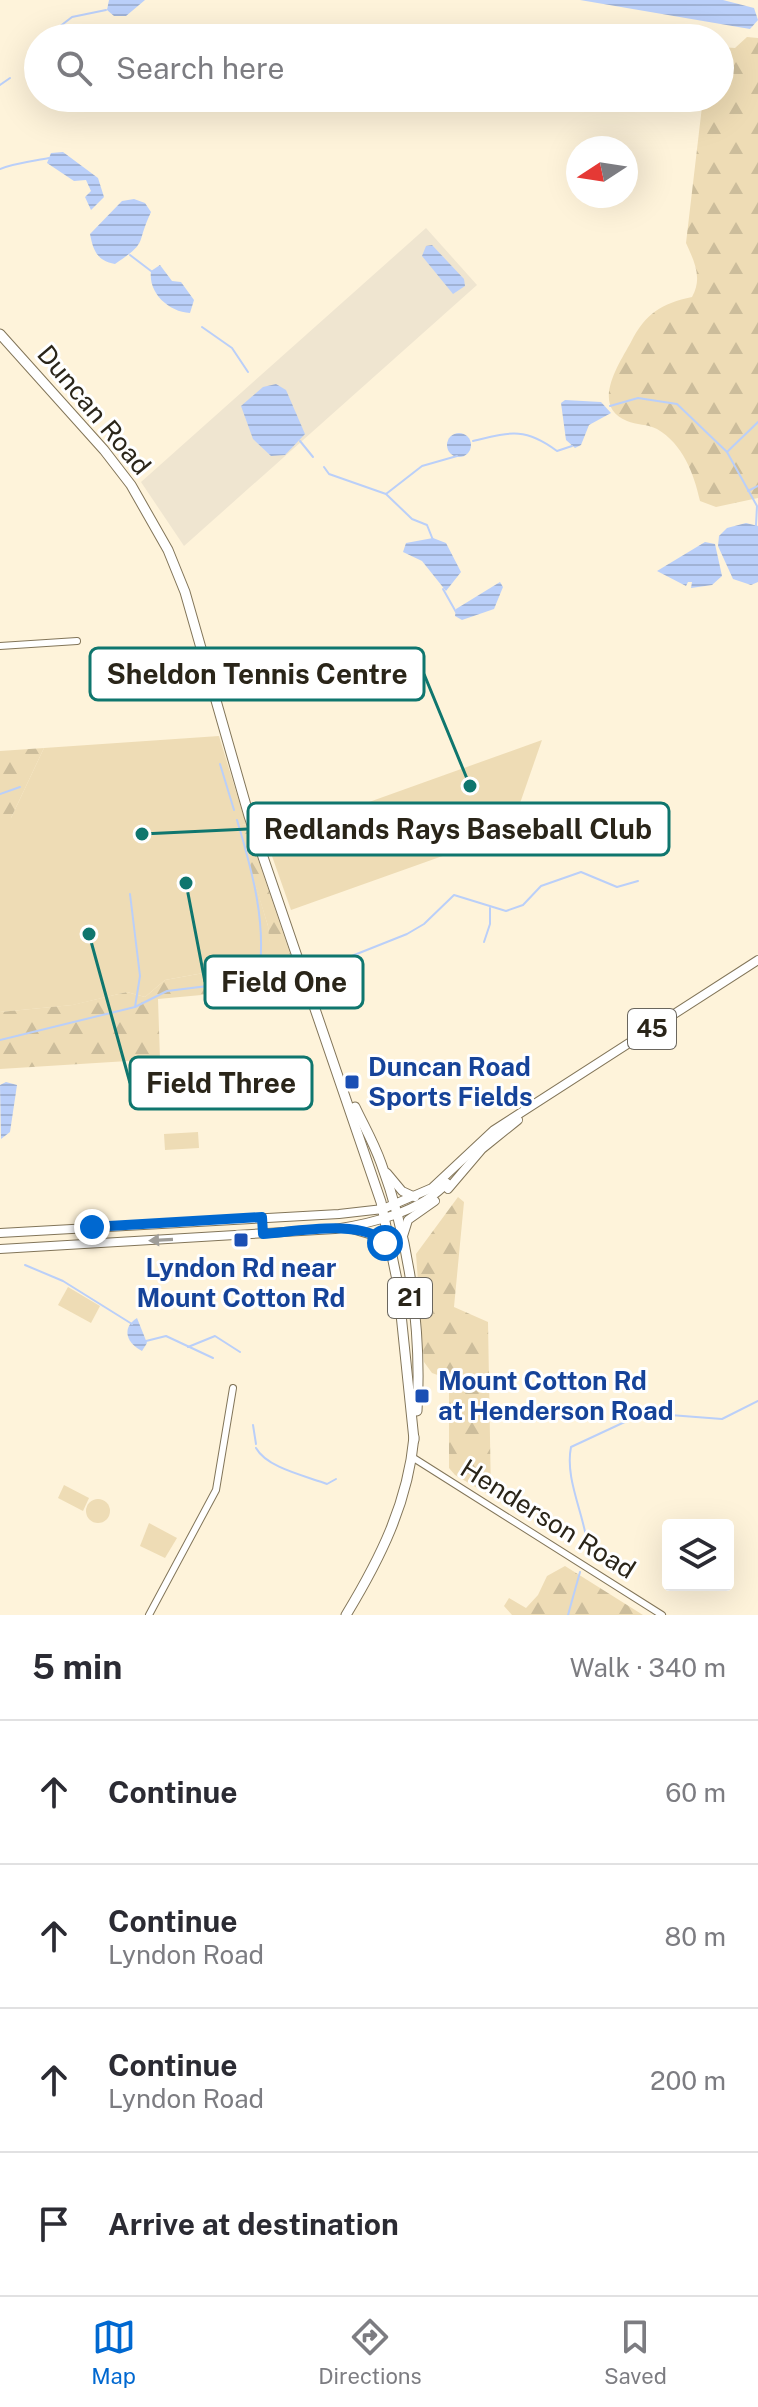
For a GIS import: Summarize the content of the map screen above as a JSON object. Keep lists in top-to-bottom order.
{
  "streets": {
    "highway": ["Duncan Road", "21"],
    "main road": ["45"],
    "street": ["Henderson Road"]
  },
  "crossings": [
    ["Duncan Road", "45"],
    ["Duncan Road", "21"],
    ["45", "21"],
    ["21", "Henderson Road"]
  ],
  "places": {
    "other": [
      "Sheldon Tennis Centre",
      "Redlands Rays Baseball Club",
      "Field One",
      "Field Three"
    ],
    "transit": ["Duncan Road Sports Fields", "Lyndon Rd near Mount Cotton Rd", "Mount Cotton Rd at Henderson Road"]
  },
  "north": "left",
  "page": {
    "search": "Search here",
    "heading": ["5 min", "Walk · 340 m"],
    "list": [
      ["Continue", "60 m"],
      ["Continue", "Lyndon Road", "80 m"],
      ["Continue", "Lyndon Road", "200 m"],
      "Arrive at destination"
    ],
    "nav": ["Map", "Directions", "Saved"]
  }
}
